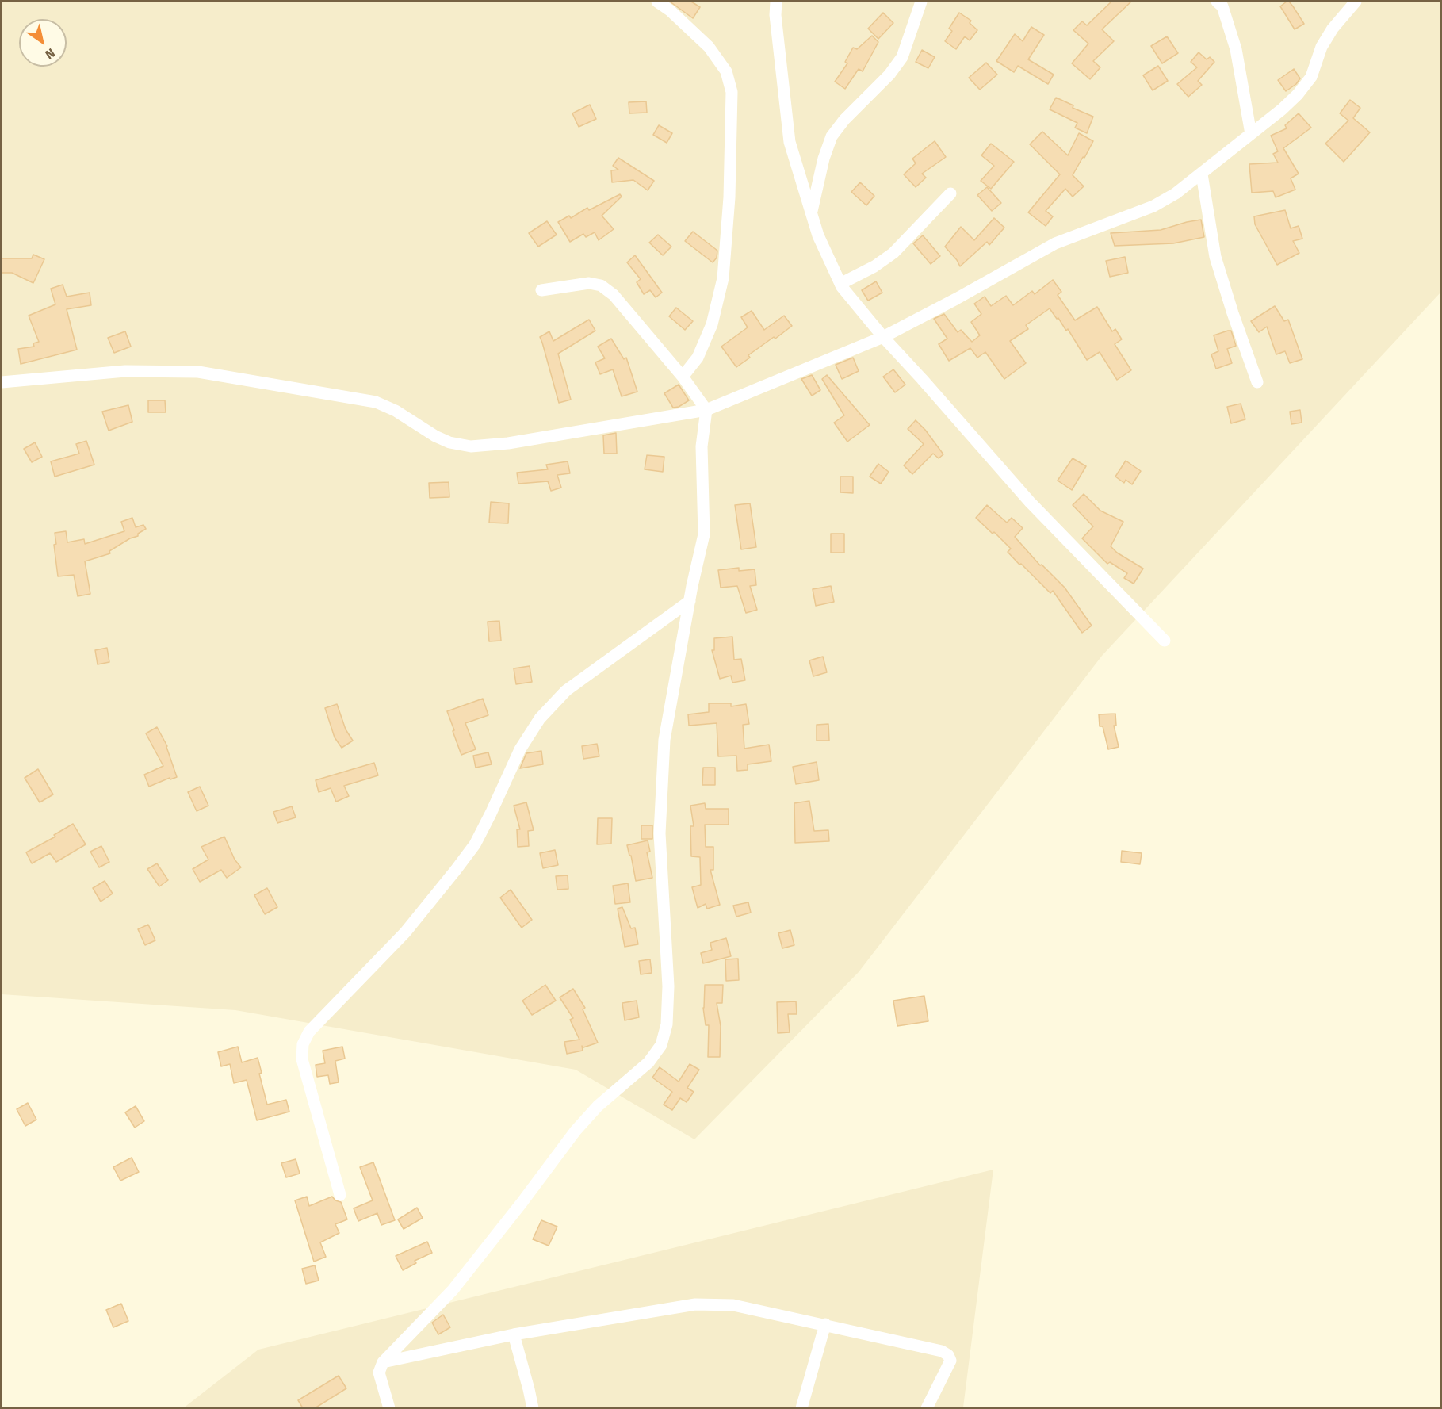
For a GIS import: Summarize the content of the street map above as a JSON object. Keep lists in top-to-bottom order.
{
  "north": "bottom right"
}
